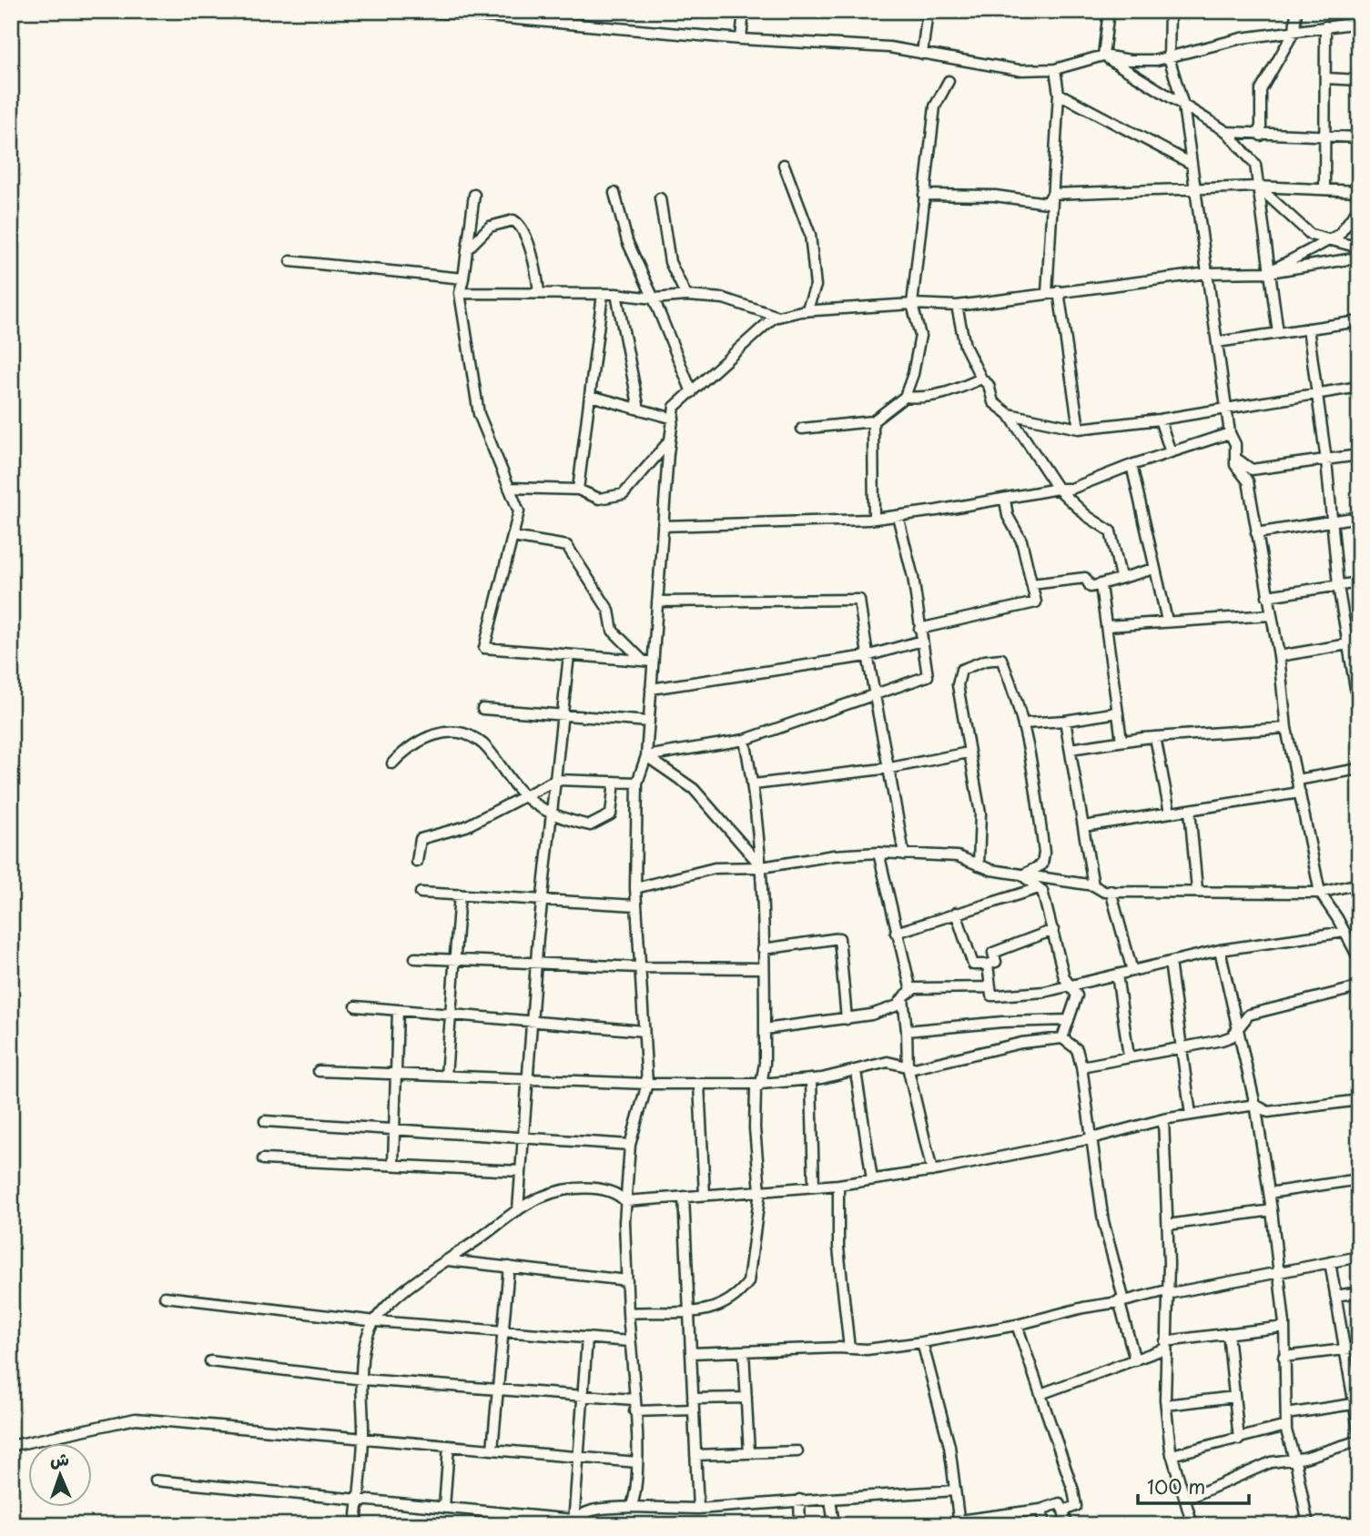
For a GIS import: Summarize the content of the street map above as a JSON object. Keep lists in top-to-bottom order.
{
  "scale_bar": "100 m",
  "north": "top"
}
